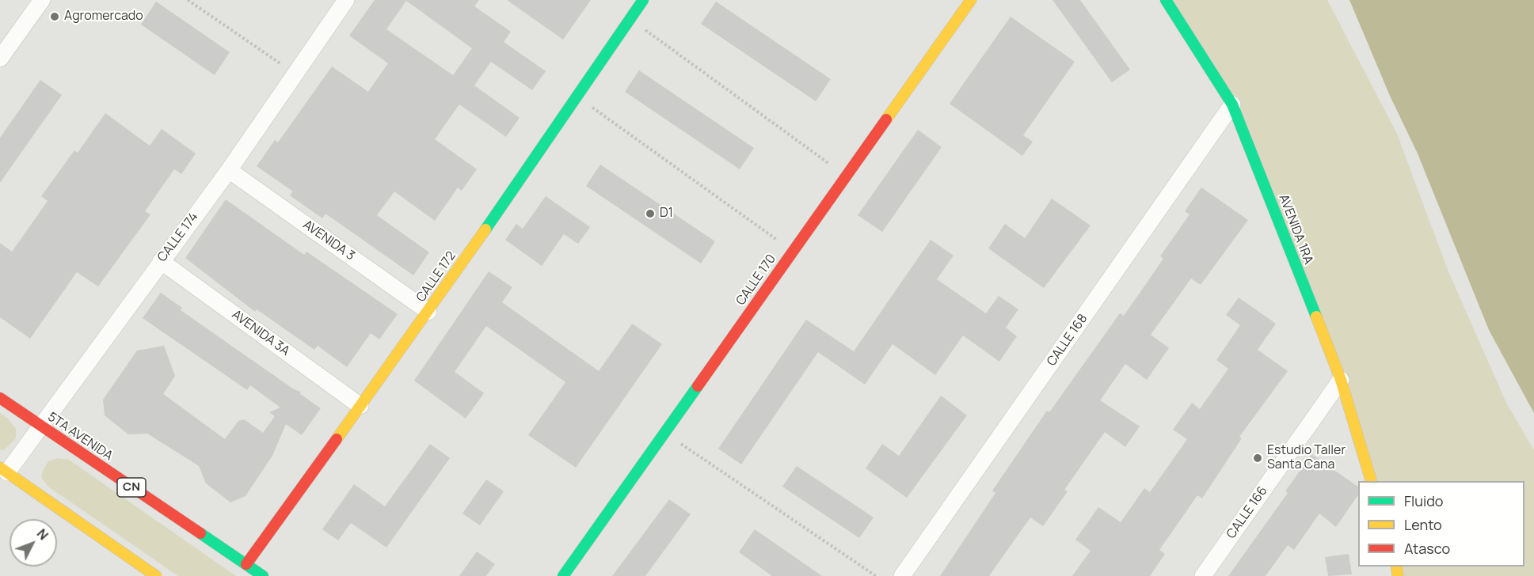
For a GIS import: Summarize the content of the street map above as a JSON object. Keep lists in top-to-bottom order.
{
  "streets": {
    "main road": [
      "AVENIDA 1RA",
      "CALLE 172",
      "CALLE 170",
      "5TA AVENIDA",
      "CN"
    ],
    "street": [
      "CALLE 174",
      "AVENIDA 3",
      "AVENIDA 3A",
      "CALLE 168",
      "CALLE 166"
    ]
  },
  "crossings": [
    ["AVENIDA 1RA", "CALLE 168"],
    ["AVENIDA 1RA", "CALLE 166"],
    ["CALLE 174", "AVENIDA 3"],
    ["CALLE 174", "AVENIDA 3A"],
    ["CALLE 174", "5TA AVENIDA"],
    ["AVENIDA 3", "CALLE 172"],
    ["CALLE 172", "AVENIDA 3A"],
    ["CALLE 172", "5TA AVENIDA"]
  ],
  "places": ["Agromercado", "D1", "Estudio Taller Santa Cana"],
  "legend": ["Fluido", "Lento", "Atasco"],
  "north": "top right"
}
